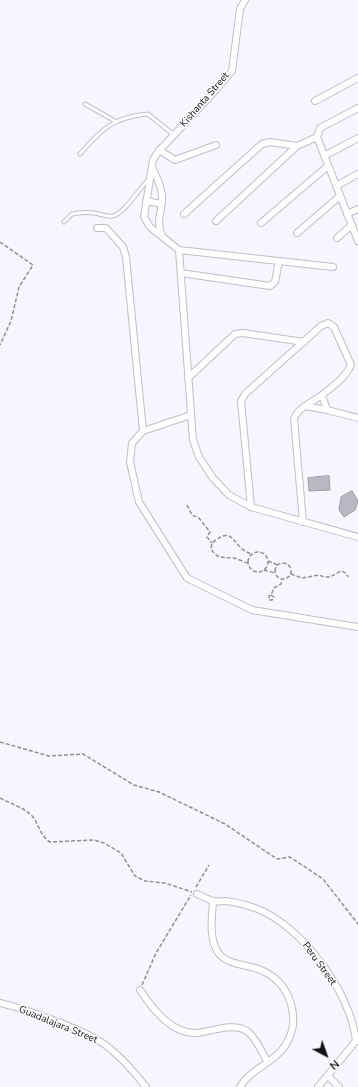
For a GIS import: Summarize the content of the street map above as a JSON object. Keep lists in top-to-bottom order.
{
  "streets": {
    "street": ["Kishanta Street", "Peru Street", "Guadalajara Street"]
  },
  "north": "bottom right"
}
